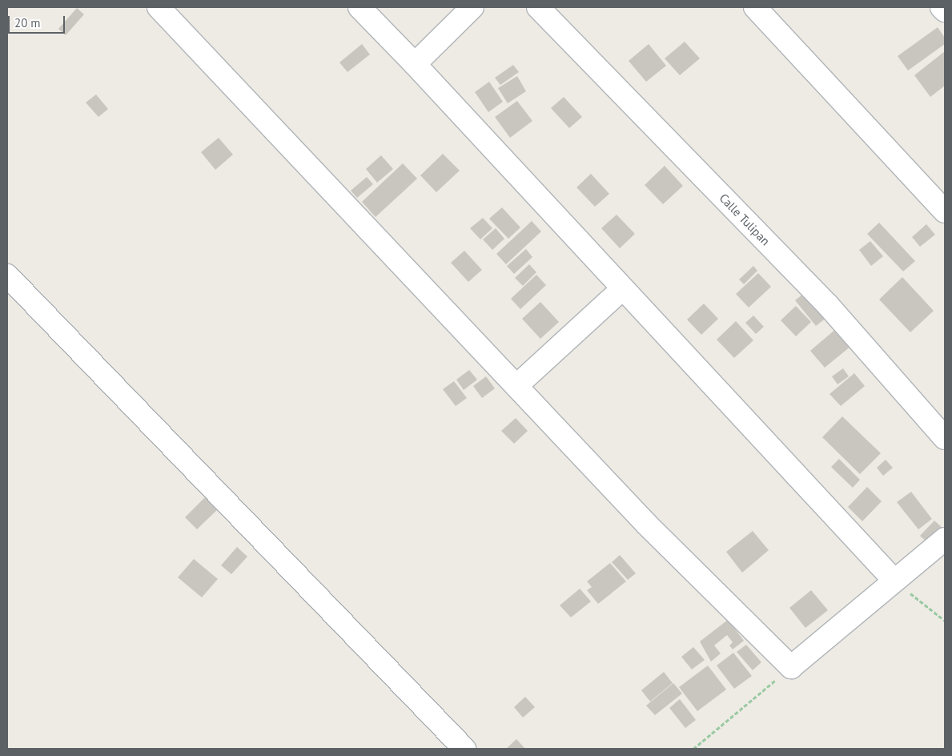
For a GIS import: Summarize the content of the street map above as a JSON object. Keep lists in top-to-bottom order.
{
  "streets": {
    "street": ["Calle Tulipan"]
  },
  "scale_bar": "20 m"
}
